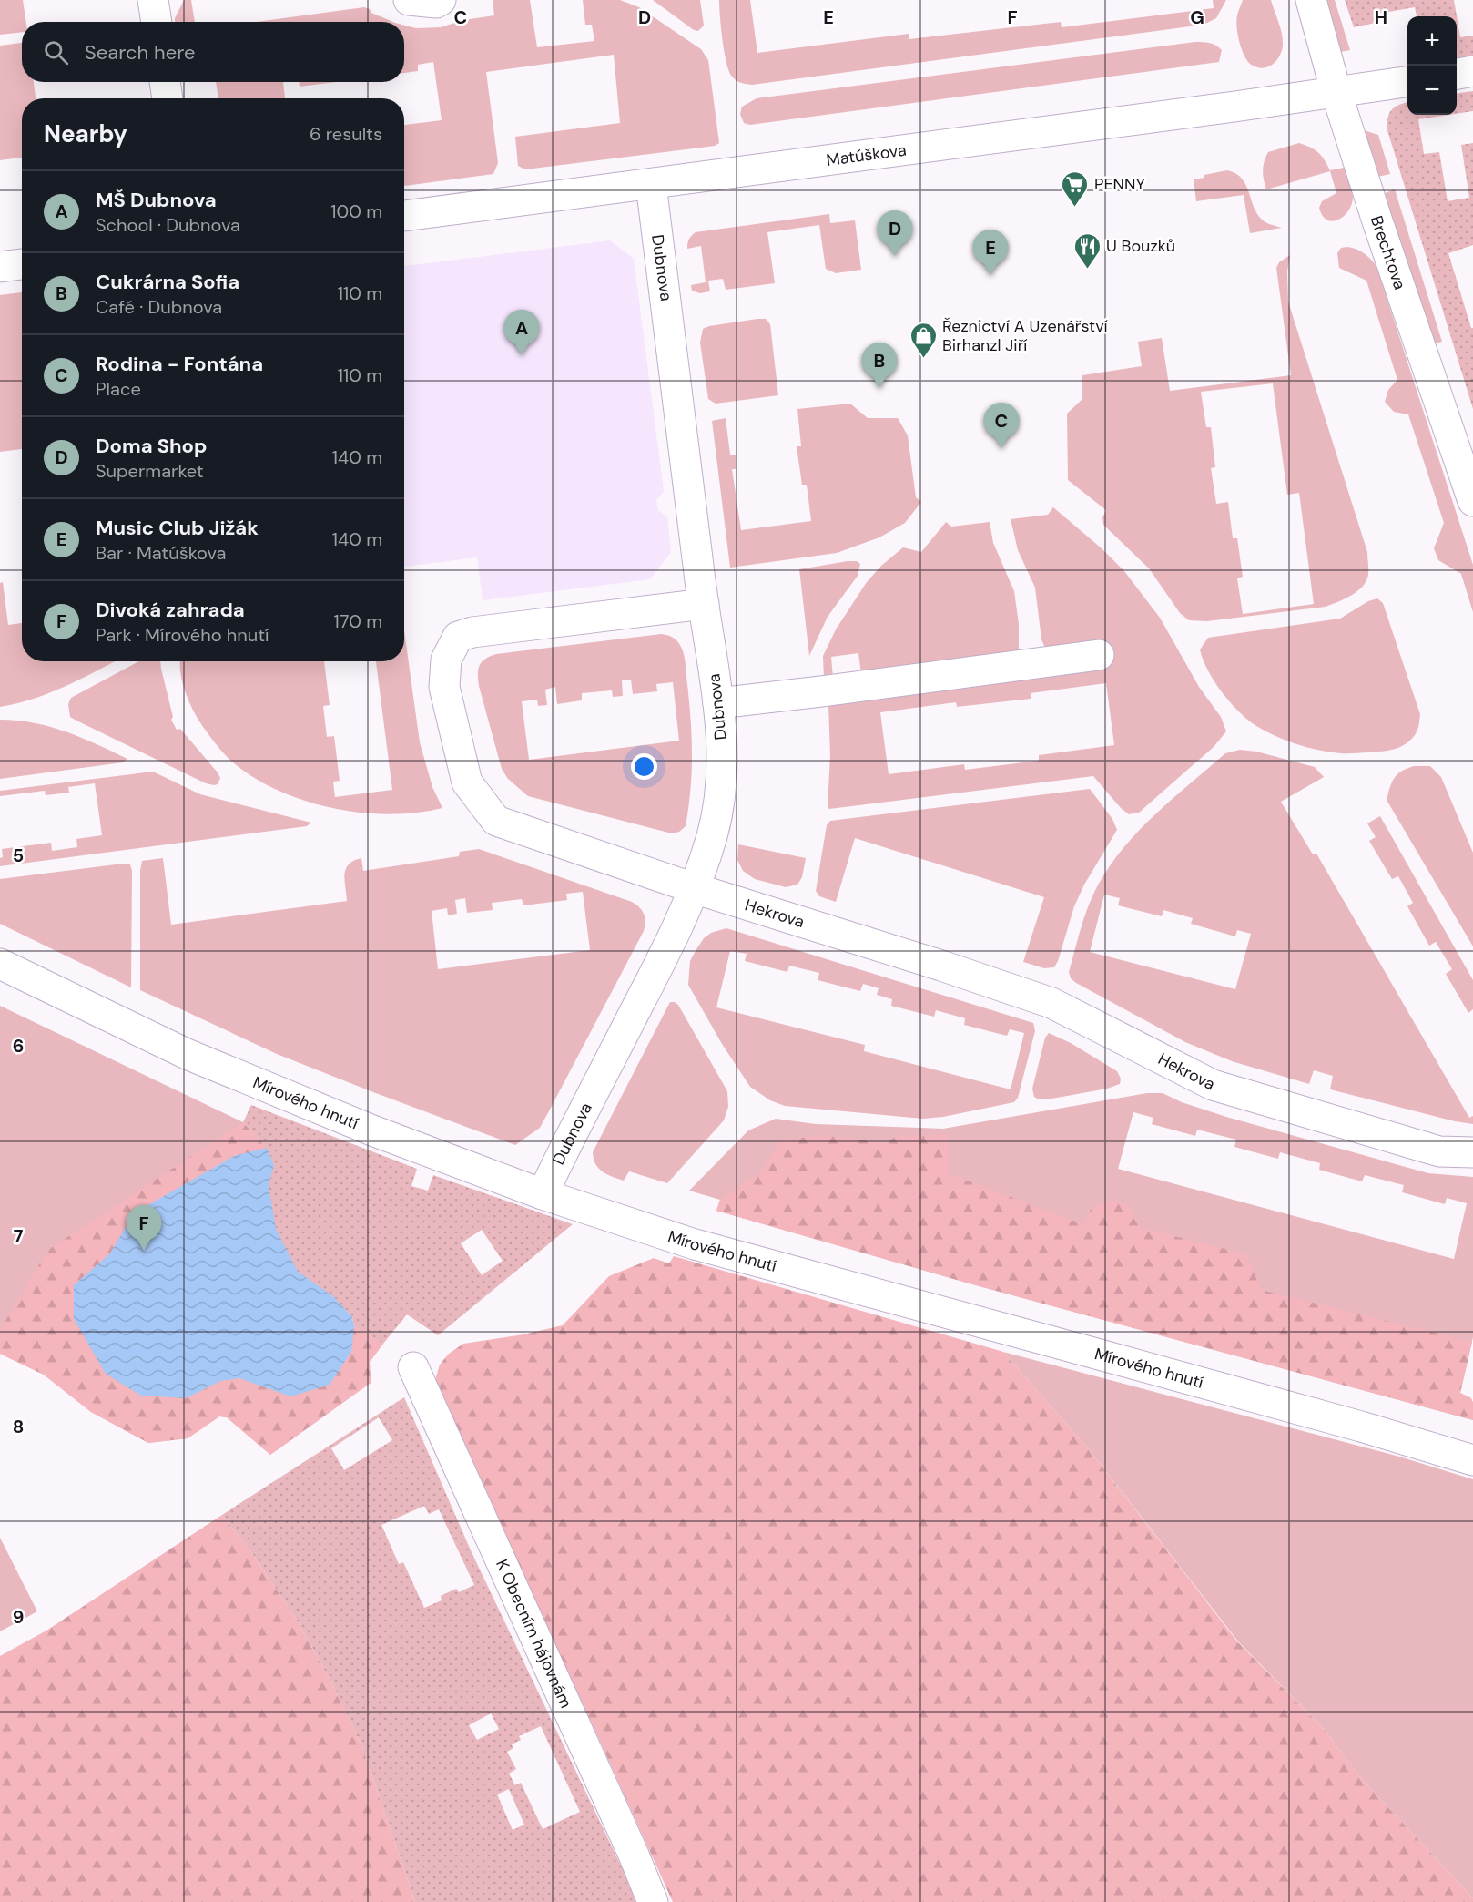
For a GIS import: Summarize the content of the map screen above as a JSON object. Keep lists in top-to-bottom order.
{
  "streets": {
    "street": [
      "Matúškova",
      "Brechtova",
      "Dubnova",
      "Hekrova",
      "Mírového hnutí",
      "K Obecním hájovnám"
    ]
  },
  "crossings": [
    ["Matúškova", "Brechtova"],
    ["Matúškova", "Dubnova"],
    ["Dubnova", "Hekrova"],
    ["Dubnova", "Mírového hnutí"]
  ],
  "places": {
    "supermarket": ["PENNY"],
    "restaurant": ["U Bouzků"],
    "shop": ["Řeznictví A Uzenářství Birhanzl Jiří"]
  },
  "page": {
    "map_buttons": ["+", "−"],
    "search": "Search here",
    "heading": ["Nearby", "6 results"],
    "list": [
      {
        "mark": "A",
        "name": "MŠ Dubnova",
        "note": "School · Dubnova",
        "value": "100 m"
      },
      {
        "mark": "B",
        "name": "Cukrárna Sofia",
        "note": "Café · Dubnova",
        "value": "110 m"
      },
      {
        "mark": "C",
        "name": "Rodina - Fontána",
        "note": "Place",
        "value": "110 m"
      },
      {
        "mark": "D",
        "name": "Doma Shop",
        "note": "Supermarket",
        "value": "140 m"
      },
      {
        "mark": "E",
        "name": "Music Club Jižák",
        "note": "Bar · Matúškova",
        "value": "140 m"
      },
      {
        "mark": "F",
        "name": "Divoká zahrada",
        "note": "Park · Mírového hnutí",
        "value": "170 m"
      }
    ],
    "pins": [
      "D",
      "E",
      "A",
      "B",
      "C",
      "F"
    ]
  },
  "grid": {
    "columns": [
      "C",
      "D",
      "E",
      "F",
      "G",
      "H"
    ],
    "rows": [
      "5",
      "6",
      "7",
      "8",
      "9"
    ]
  }
}
